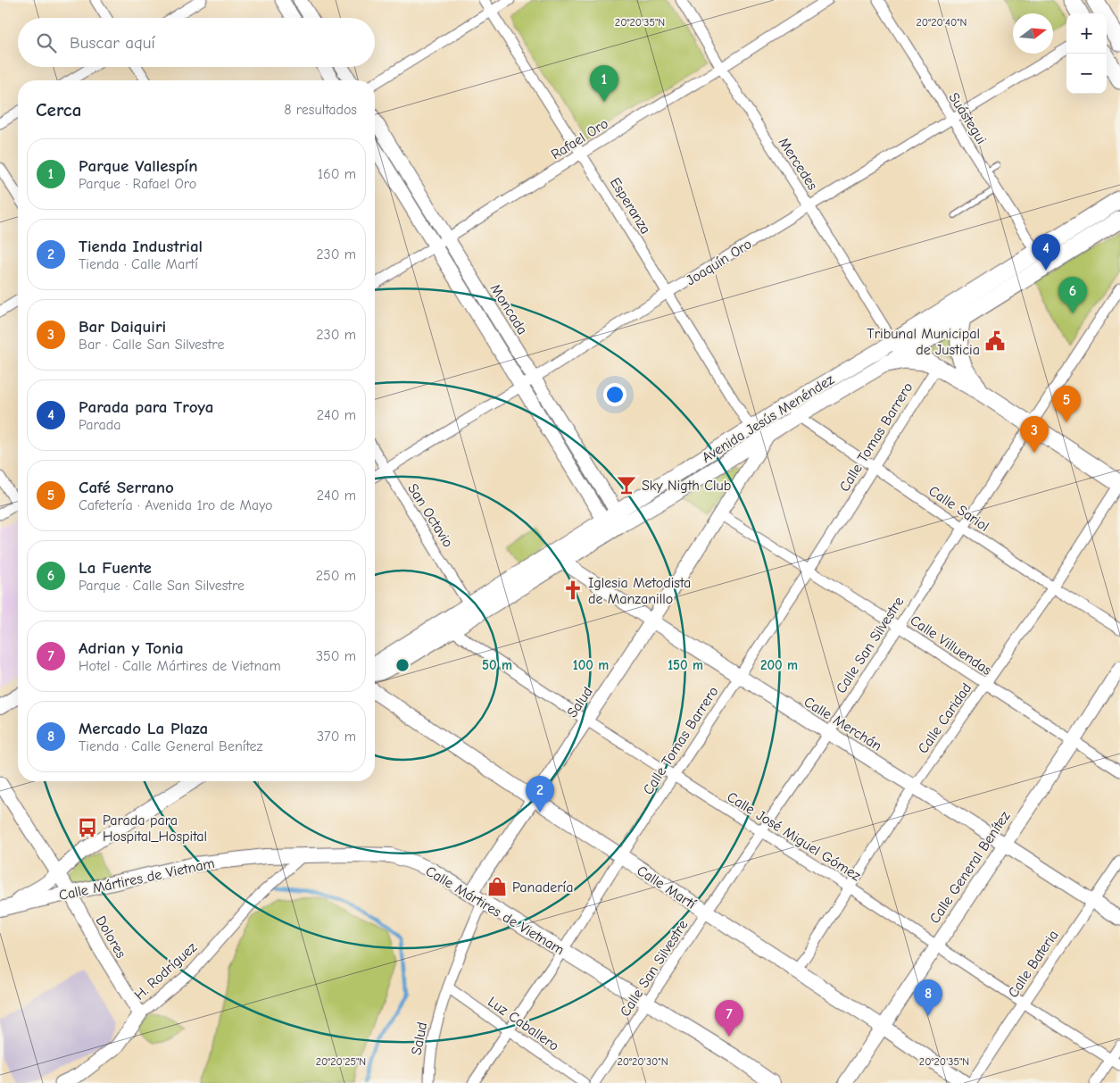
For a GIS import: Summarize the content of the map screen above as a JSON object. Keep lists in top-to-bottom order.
{
  "streets": {
    "main road": ["Avenida Jesús Menéndez", "Calle Mártires de Vietnam", "Calle Martí"],
    "street": [
      "Suástegui",
      "Rafael Oro",
      "Mercedes",
      "Esperanza",
      "Joaquín Oro",
      "Moncada",
      "Calle Tomas Barrero",
      "Calle Sariol",
      "San Octavio",
      "Calle San Silvestre",
      "Calle Villuendas",
      "Salud",
      "Calle Caridad",
      "Calle Merchán",
      "Calle José Miguel Gómez",
      "Calle General Benítez",
      "Dolores",
      "Calle Bateria",
      "H. Rodríguez",
      "Luz Caballero"
    ]
  },
  "crossings": [
    ["Suástegui", "Joaquín Oro"],
    ["Suástegui", "Avenida Jesús Menéndez"],
    ["Rafael Oro", "Mercedes"],
    ["Rafael Oro", "Esperanza"],
    ["Rafael Oro", "Moncada"],
    ["Mercedes", "Joaquín Oro"],
    ["Mercedes", "Avenida Jesús Menéndez"],
    ["Esperanza", "Joaquín Oro"],
    ["Esperanza", "Avenida Jesús Menéndez"],
    ["Joaquín Oro", "Moncada"],
    ["Joaquín Oro", "San Octavio"],
    ["Moncada", "Avenida Jesús Menéndez"],
    ["Avenida Jesús Menéndez", "Calle Sariol"],
    ["Avenida Jesús Menéndez", "San Octavio"],
    ["Avenida Jesús Menéndez", "Salud"],
    ["Avenida Jesús Menéndez", "Calle Merchán"],
    ["Avenida Jesús Menéndez", "Calle José Miguel Gómez"],
    ["Calle Tomas Barrero", "Calle Sariol"],
    ["Calle Tomas Barrero", "Calle Villuendas"],
    ["Calle Tomas Barrero", "Calle Merchán"],
    ["Calle Tomas Barrero", "Calle José Miguel Gómez"],
    ["Calle Tomas Barrero", "Calle Mártires de Vietnam"],
    ["Calle Tomas Barrero", "Calle Martí"],
    ["Calle Tomas Barrero", "Luz Caballero"],
    ["Calle Sariol", "Calle San Silvestre"],
    ["Calle Sariol", "Calle Caridad"],
    ["Calle San Silvestre", "Calle Villuendas"],
    ["Calle San Silvestre", "Calle Merchán"],
    ["Calle San Silvestre", "Calle José Miguel Gómez"],
    ["Calle San Silvestre", "Calle Mártires de Vietnam"],
    ["Calle San Silvestre", "Calle Martí"],
    ["Calle Villuendas", "Salud"],
    ["Calle Villuendas", "Calle Caridad"],
    ["Calle Villuendas", "Calle General Benítez"],
    ["Salud", "Calle Merchán"],
    ["Salud", "Calle José Miguel Gómez"],
    ["Salud", "Calle Mártires de Vietnam"],
    ["Salud", "Calle Martí"],
    ["Salud", "Luz Caballero"],
    ["Calle Caridad", "Calle Merchán"],
    ["Calle Caridad", "Calle José Miguel Gómez"],
    ["Calle Caridad", "Calle Martí"],
    ["Calle Merchán", "Calle General Benítez"],
    ["Calle Merchán", "Calle Bateria"],
    ["Calle José Miguel Gómez", "Calle General Benítez"],
    ["Calle José Miguel Gómez", "Calle Bateria"],
    ["Calle General Benítez", "Calle Martí"],
    ["Calle Mártires de Vietnam", "Dolores"],
    ["Calle Mártires de Vietnam", "H. Rodríguez"],
    ["Dolores", "H. Rodríguez"]
  ],
  "places": {
    "public building": ["Tribunal Municipal de Justicia"],
    "bar": ["Sky Nigth Club"],
    "church": ["Iglesia Metodista de Manzanillo"],
    "bus stop": ["Parada para Hospital_Hospital"],
    "shop": ["Panadería"]
  },
  "north": "right",
  "page": {
    "map_buttons": ["+", "−"],
    "search": "Buscar aquí",
    "pins": [
      "1",
      "4",
      "6",
      "5",
      "3",
      "2",
      "8",
      "7"
    ],
    "heading": ["Cerca", "8 resultados"],
    "list": [
      {
        "mark": "1",
        "name": "Parque Vallespín",
        "note": "Parque · Rafael Oro",
        "value": "160 m"
      },
      {
        "mark": "2",
        "name": "Tienda Industrial",
        "note": "Tienda · Calle Martí",
        "value": "230 m"
      },
      {
        "mark": "3",
        "name": "Bar Daiquiri",
        "note": "Bar · Calle San Silvestre",
        "value": "230 m"
      },
      {
        "mark": "4",
        "name": "Parada para Troya",
        "note": "Parada",
        "value": "240 m"
      },
      {
        "mark": "5",
        "name": "Café Serrano",
        "note": "Cafetería · Avenida 1ro de Mayo",
        "value": "240 m"
      },
      {
        "mark": "6",
        "name": "La Fuente",
        "note": "Parque · Calle San Silvestre",
        "value": "250 m"
      },
      {
        "mark": "7",
        "name": "Adrian y Tonia",
        "note": "Hotel · Calle Mártires de Vietnam",
        "value": "350 m"
      },
      {
        "mark": "8",
        "name": "Mercado La Plaza",
        "note": "Tienda · Calle General Benítez",
        "value": "370 m"
      }
    ]
  },
  "coordinates": [
    "20°20'35\"N",
    "20°20'40\"N",
    "20°20'25\"N",
    "20°20'30\"N"
  ],
  "rings": [
    "50 m",
    "100 m",
    "150 m",
    "200 m"
  ]
}
